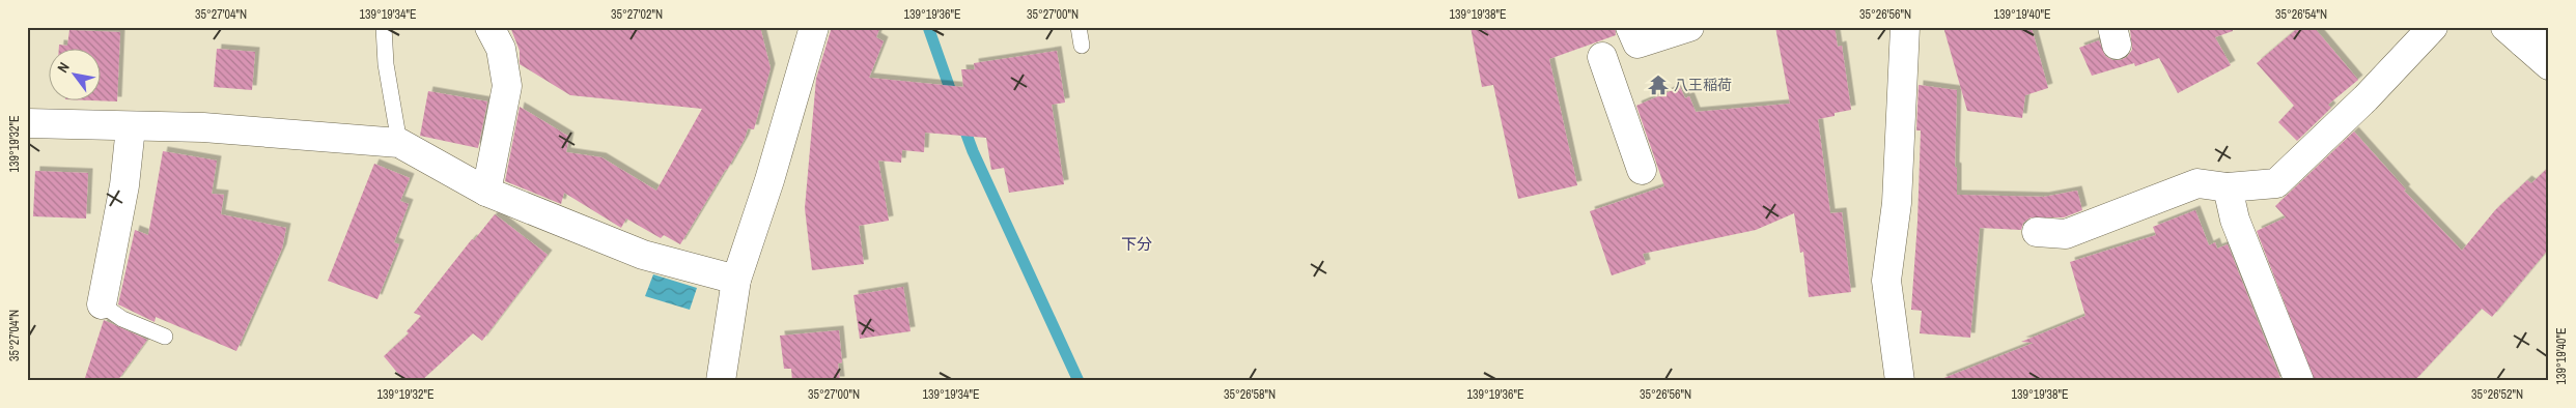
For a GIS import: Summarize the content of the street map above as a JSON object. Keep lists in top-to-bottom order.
{
  "districts": ["下分"],
  "places": {
    "temple": ["八王稲荷"]
  },
  "north": "top left",
  "coordinates": [
    "35°27'04\"N",
    "139°19'34\"E",
    "35°27'02\"N",
    "139°19'36\"E",
    "35°27'00\"N",
    "139°19'38\"E",
    "35°26'56\"N",
    "139°19'40\"E",
    "35°26'54\"N",
    "139°19'32\"E",
    "35°26'58\"N",
    "35°26'52\"N"
  ]
}
